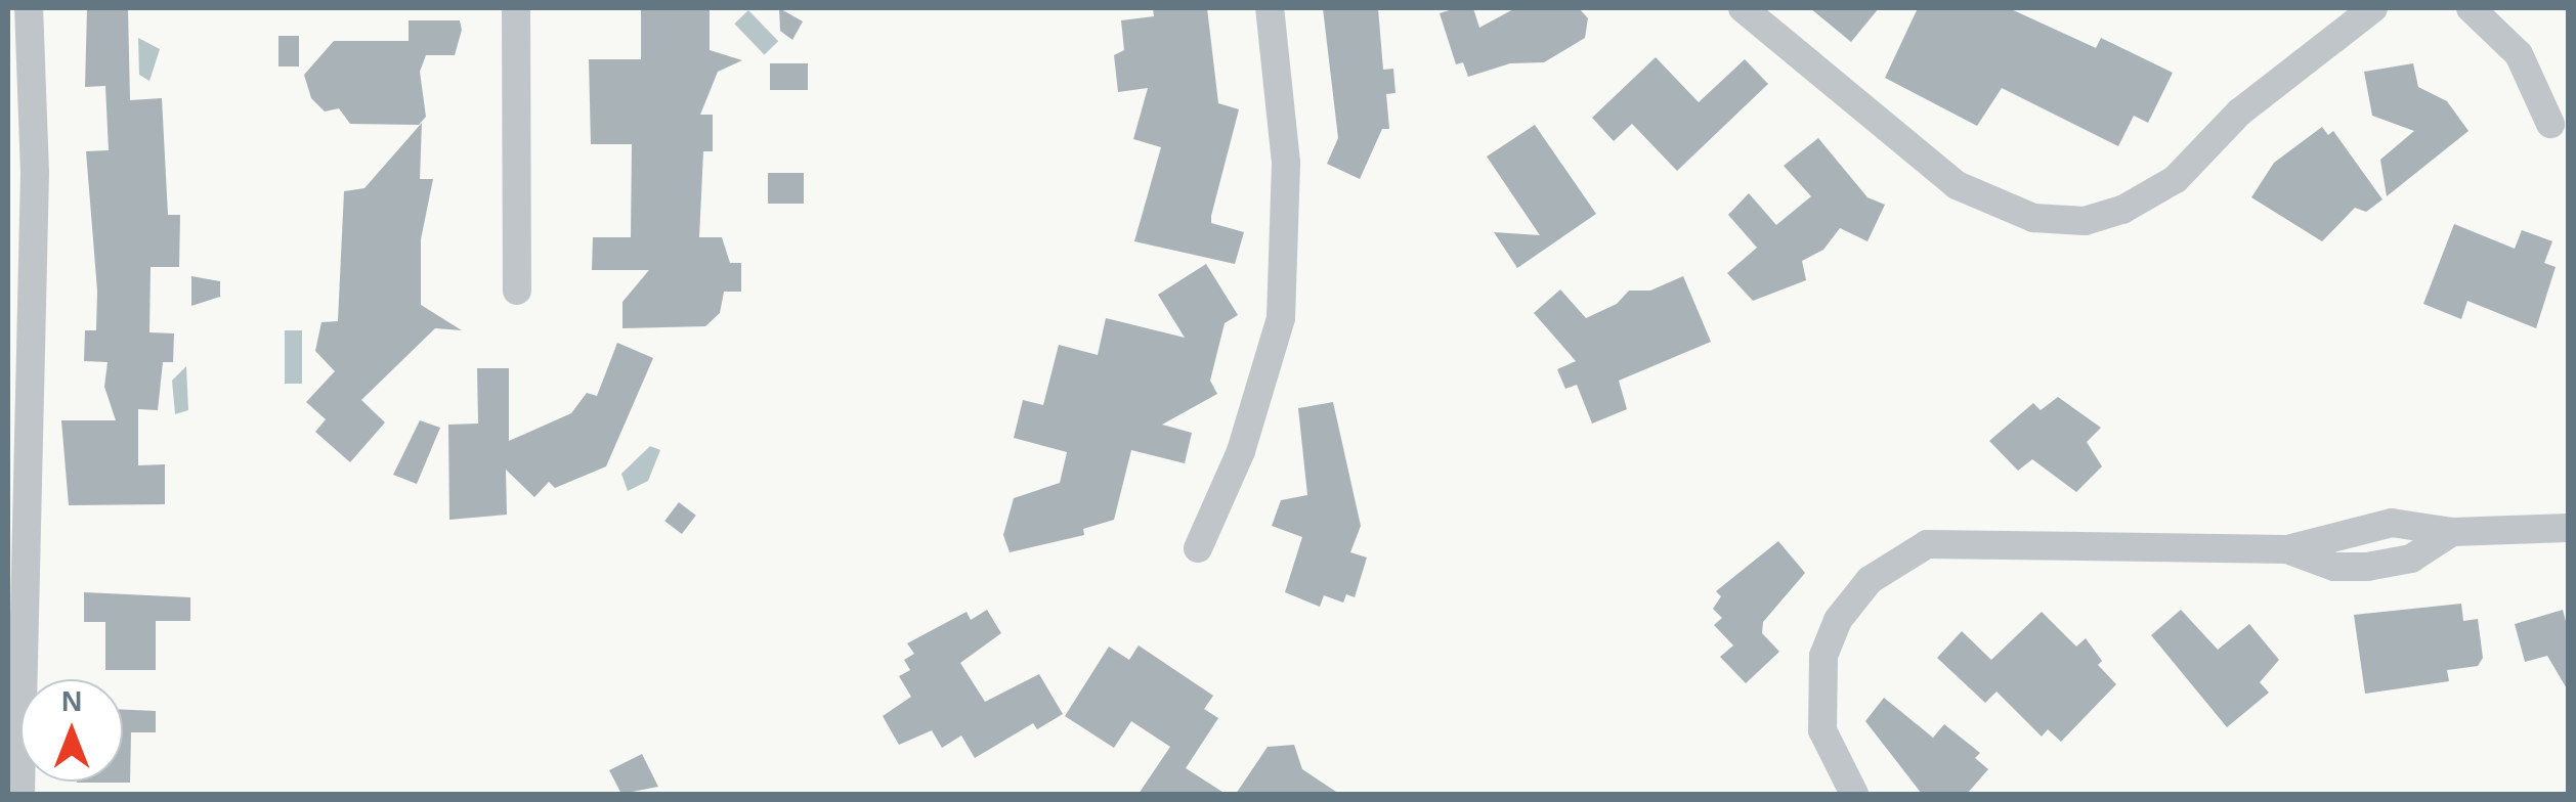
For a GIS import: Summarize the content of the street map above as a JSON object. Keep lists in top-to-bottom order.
{
  "north": "top"
}
